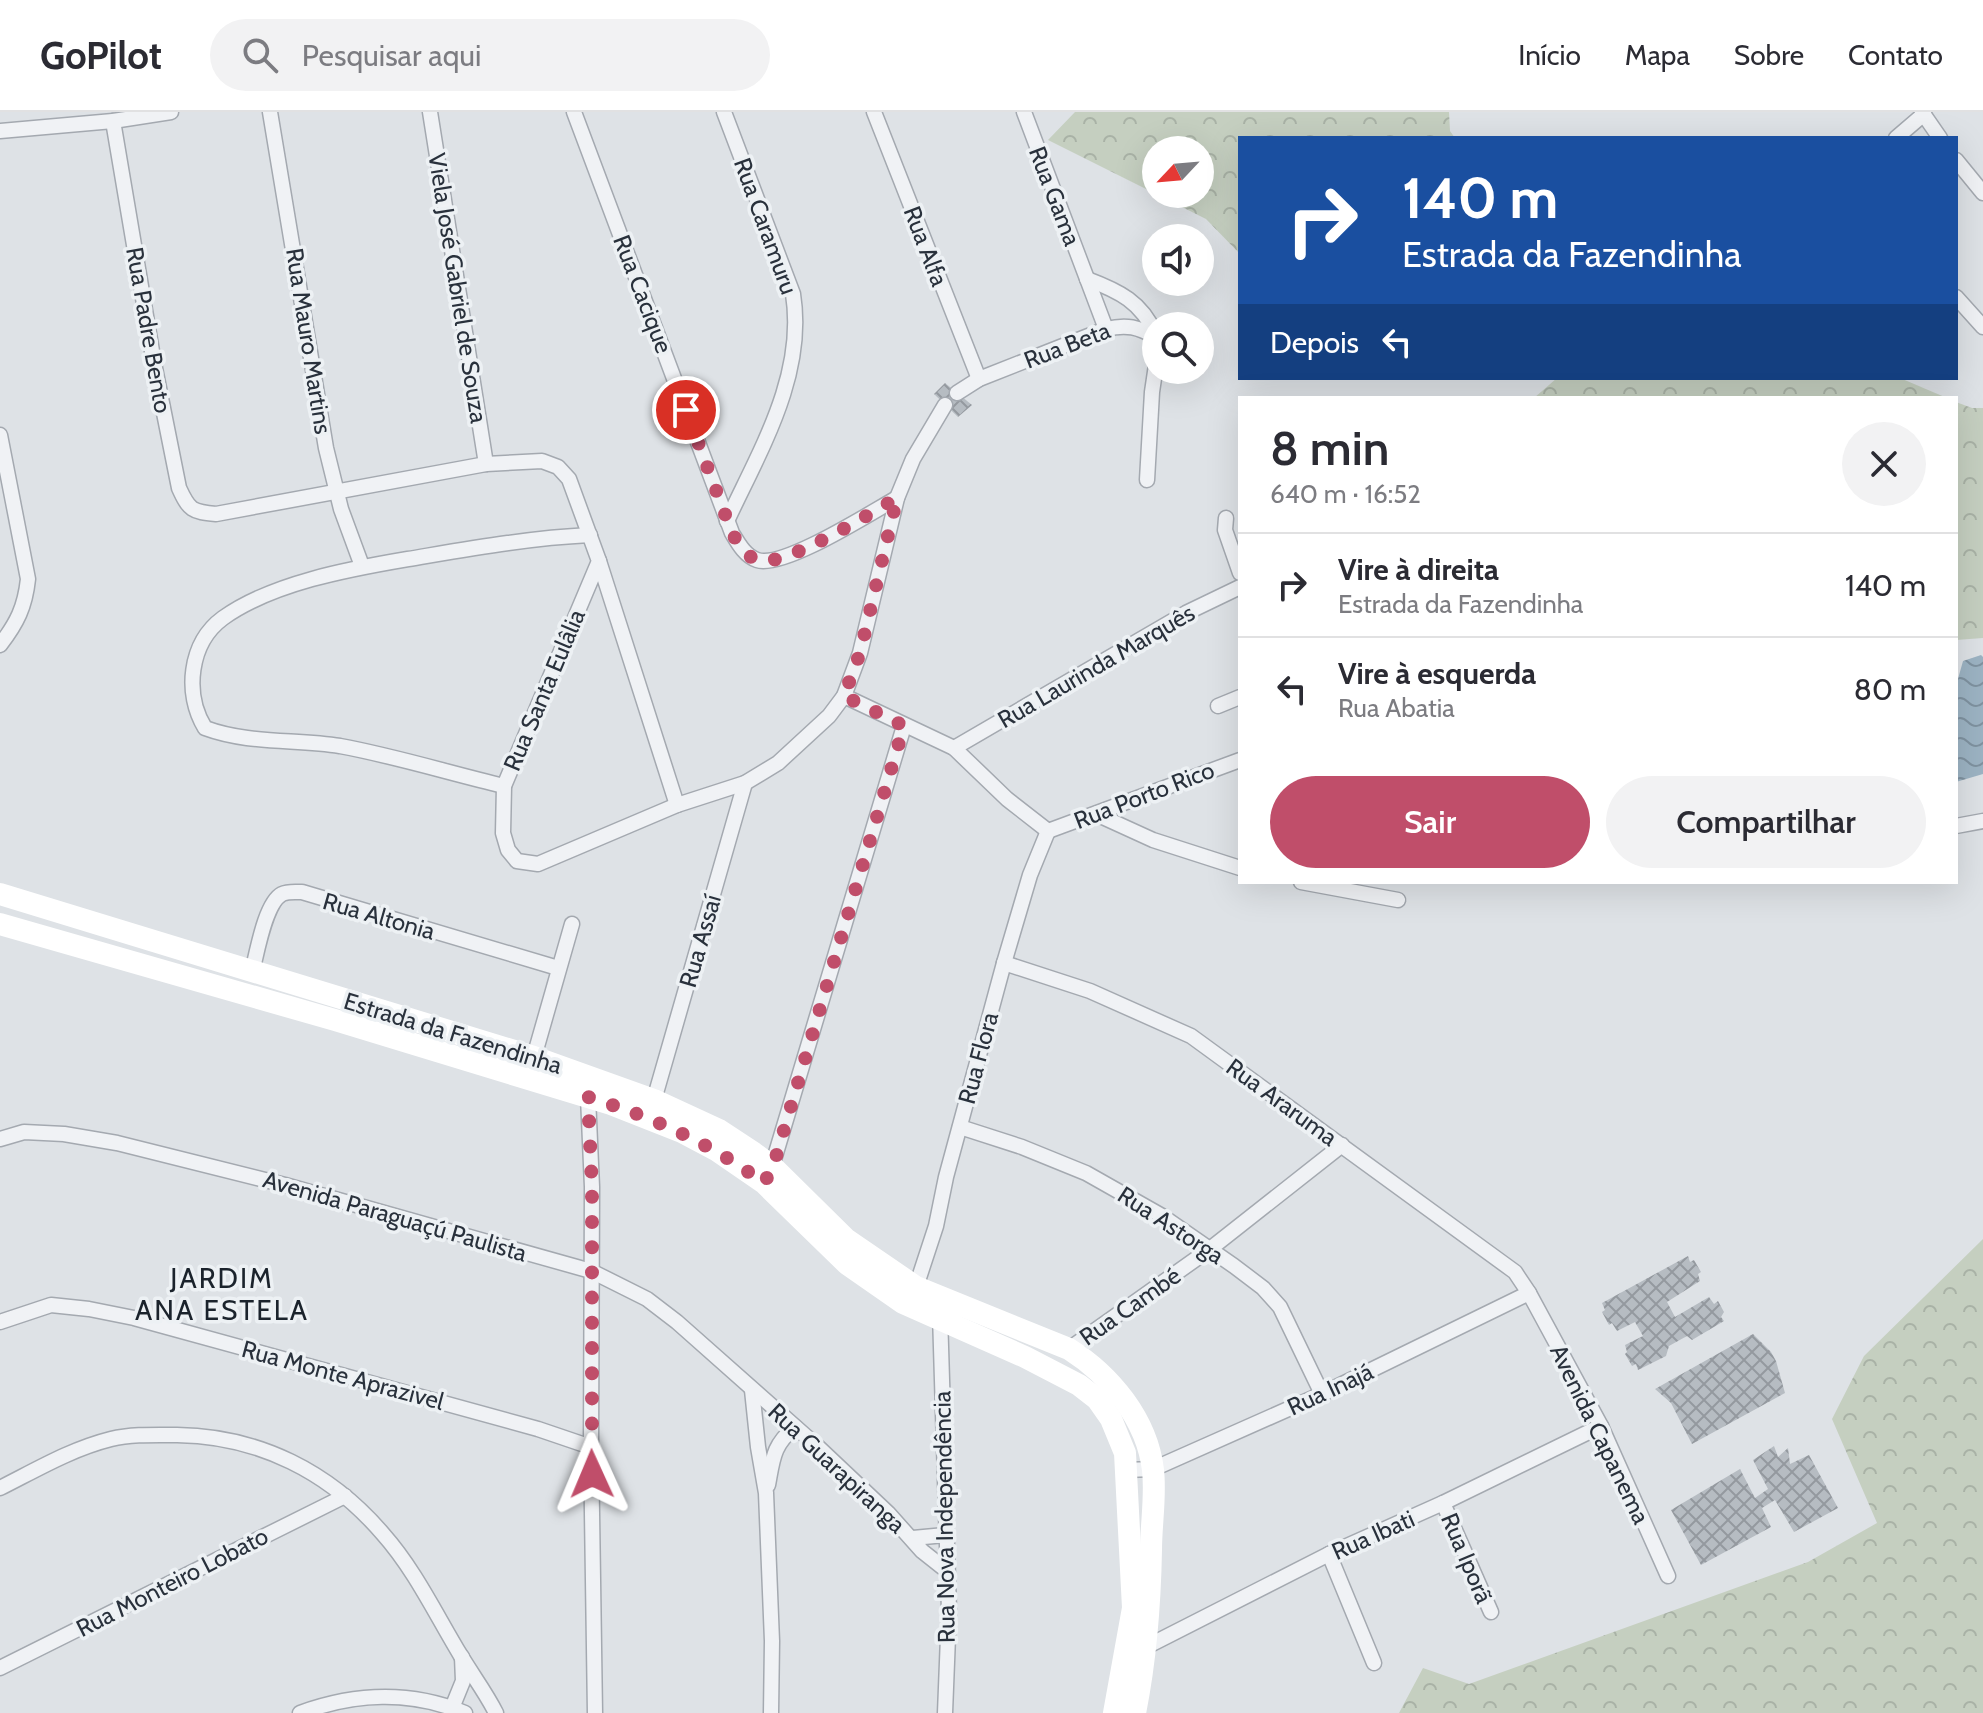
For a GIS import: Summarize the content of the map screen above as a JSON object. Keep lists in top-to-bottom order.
{
  "streets": {
    "main road": ["Estrada da Fazendinha"],
    "street": [
      "Rua Gama",
      "Rua Caramuru",
      "Rua Alfa",
      "Viela José Gabriel de Souza",
      "Rua Cacique",
      "Rua Padre Bento",
      "Rua Mauro Martins",
      "Rua Beta",
      "Rua Laurinda Marquês",
      "Rua Santa Eulâlia",
      "Rua Porto Rico",
      "Rua Altonia",
      "Rua Assaí",
      "Rua Flora",
      "Rua Araruma",
      "Avenida Paraguaçú Paulista",
      "Rua Astorga",
      "Rua Cambé",
      "Rua Monte Aprazivel",
      "Rua Inajá",
      "Avenida Capanema",
      "Rua Guarapiranga",
      "Rua Nova Independência",
      "Rua Ibati",
      "Rua Iporã",
      "Rua Monteiro Lobato"
    ]
  },
  "crossings": [
    ["Rua Gama", "Rua Beta"],
    ["Rua Caramuru", "Rua Cacique"],
    ["Rua Alfa", "Rua Beta"],
    ["Rua Cacique", "Rua Santa Eulâlia"],
    ["Rua Padre Bento", "Rua Mauro Martins"],
    ["Rua Santa Eulâlia", "Rua Assaí"],
    ["Rua Porto Rico", "Rua Flora"],
    ["Rua Altonia", "Estrada da Fazendinha"],
    ["Rua Assaí", "Estrada da Fazendinha"],
    ["Estrada da Fazendinha", "Rua Flora"],
    ["Estrada da Fazendinha", "Rua Cambé"],
    ["Estrada da Fazendinha", "Rua Inajá"],
    ["Estrada da Fazendinha", "Rua Nova Independência"],
    ["Estrada da Fazendinha", "Rua Ibati"],
    ["Rua Flora", "Rua Araruma"],
    ["Rua Flora", "Rua Astorga"],
    ["Rua Araruma", "Rua Cambé"],
    ["Rua Araruma", "Rua Inajá"],
    ["Rua Araruma", "Avenida Capanema"],
    ["Avenida Paraguaçú Paulista", "Rua Guarapiranga"],
    ["Rua Astorga", "Rua Cambé"],
    ["Rua Astorga", "Rua Inajá"],
    ["Rua Inajá", "Avenida Capanema"],
    ["Avenida Capanema", "Rua Ibati"],
    ["Rua Guarapiranga", "Rua Nova Independência"],
    ["Rua Ibati", "Rua Iporã"]
  ],
  "districts": ["JARDIM ANA ESTELA"],
  "north": "bottom left",
  "page": {
    "header": "GoPilot",
    "search": "Pesquisar aqui",
    "nav": [
      "Início",
      "Mapa",
      "Sobre",
      "Contato"
    ],
    "turn": ["140 m", "Estrada da Fazendinha"],
    "then": "Depois",
    "heading": ["8 min", "640 m · 16:52"],
    "list": [
      {
        "name": "Vire à direita",
        "note": "Estrada da Fazendinha",
        "value": "140 m"
      },
      {
        "name": "Vire à esquerda",
        "note": "Rua Abatia",
        "value": "80 m"
      }
    ],
    "buttons": ["Sair", "Compartilhar"]
  }
}
